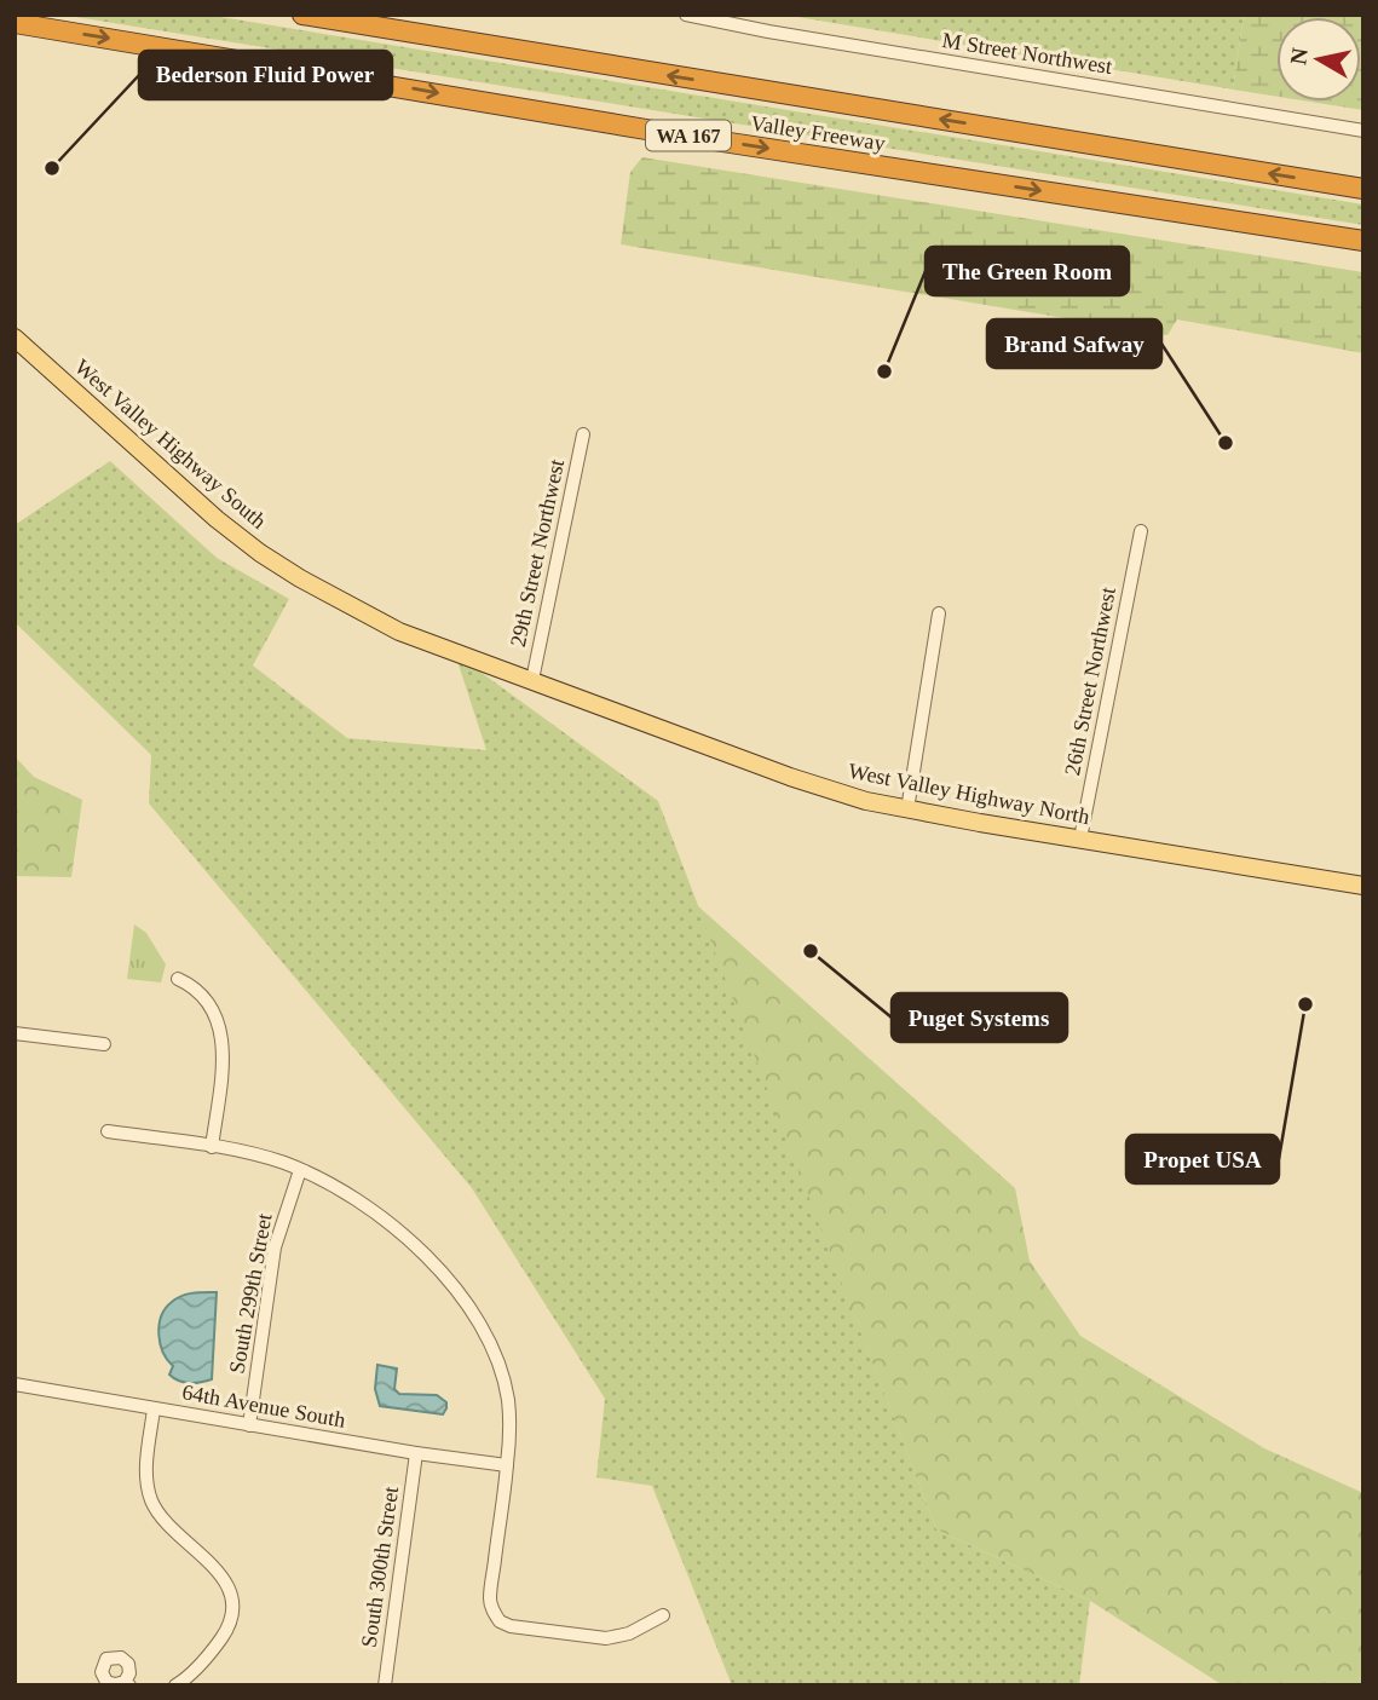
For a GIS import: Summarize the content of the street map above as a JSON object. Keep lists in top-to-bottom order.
{
  "streets": {
    "highway": ["Valley Freeway", "WA 167"],
    "main road": ["West Valley Highway South", "West Valley Highway North"],
    "street": [
      "M Street Northwest",
      "29th Street Northwest",
      "26th Street Northwest",
      "South 299th Street",
      "64th Avenue South",
      "South 300th Street"
    ]
  },
  "crossings": [
    ["West Valley Highway South", "29th Street Northwest"],
    ["West Valley Highway South", "West Valley Highway North"],
    ["29th Street Northwest", "West Valley Highway North"],
    ["26th Street Northwest", "West Valley Highway North"],
    ["South 299th Street", "64th Avenue South"],
    ["64th Avenue South", "South 300th Street"]
  ],
  "places": [
    "Bederson Fluid Power",
    "The Green Room",
    "Brand Safway",
    "Puget Systems",
    "Propet USA"
  ],
  "north": "left"
}
